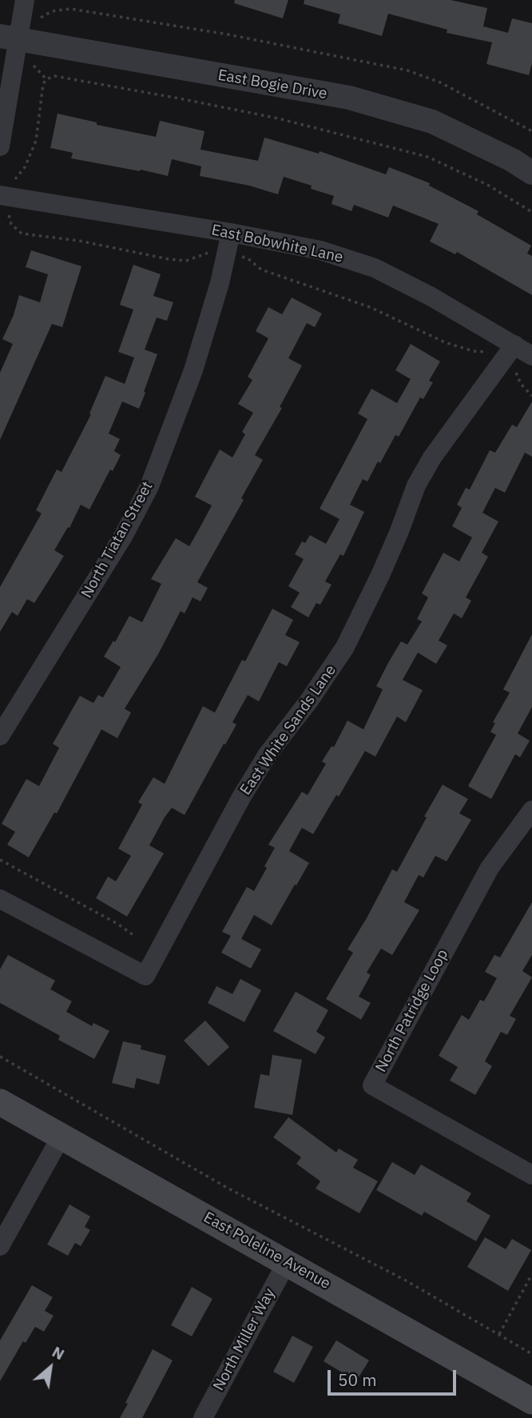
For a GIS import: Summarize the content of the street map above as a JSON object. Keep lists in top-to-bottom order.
{
  "streets": {
    "main road": ["East Poleline Avenue"],
    "street": [
      "East Bogie Drive",
      "East Bobwhite Lane",
      "North Tiatan Street",
      "East White Sands Lane",
      "North Patridge Loop",
      "North Miller Way"
    ]
  },
  "crossings": [
    ["East Bobwhite Lane", "North Tiatan Street"],
    ["East Bobwhite Lane", "East White Sands Lane"],
    ["East Poleline Avenue", "North Miller Way"]
  ],
  "scale_bar": "50 m",
  "north": "top right"
}
